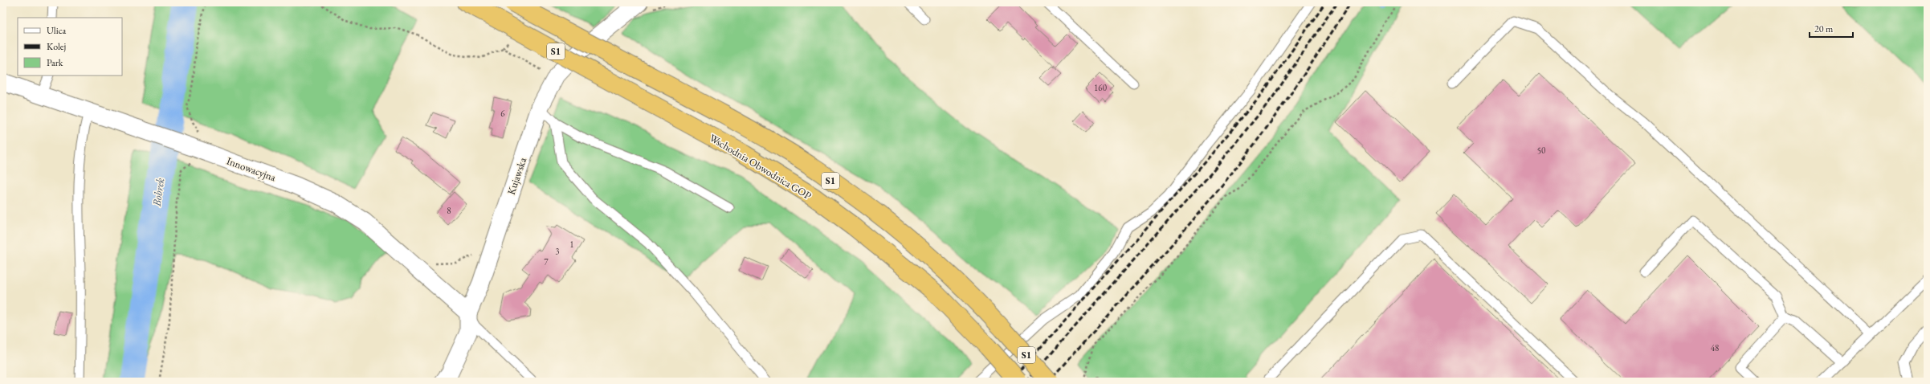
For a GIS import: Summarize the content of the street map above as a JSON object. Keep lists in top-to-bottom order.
{
  "streets": {
    "highway": ["S1", "Wschodnia Obwodnica GOP"],
    "street": ["Innowacyjna", "Kujawska"]
  },
  "crossings": [
    ["Innowacyjna", "Kujawska"]
  ],
  "water": ["Bobrek"],
  "house_numbers": [
    "160",
    "6",
    "50",
    "8",
    "1",
    "3",
    "7",
    "48"
  ],
  "legend": ["Ulica", "Kolej", "Park"],
  "scale_bar": "20 m"
}
